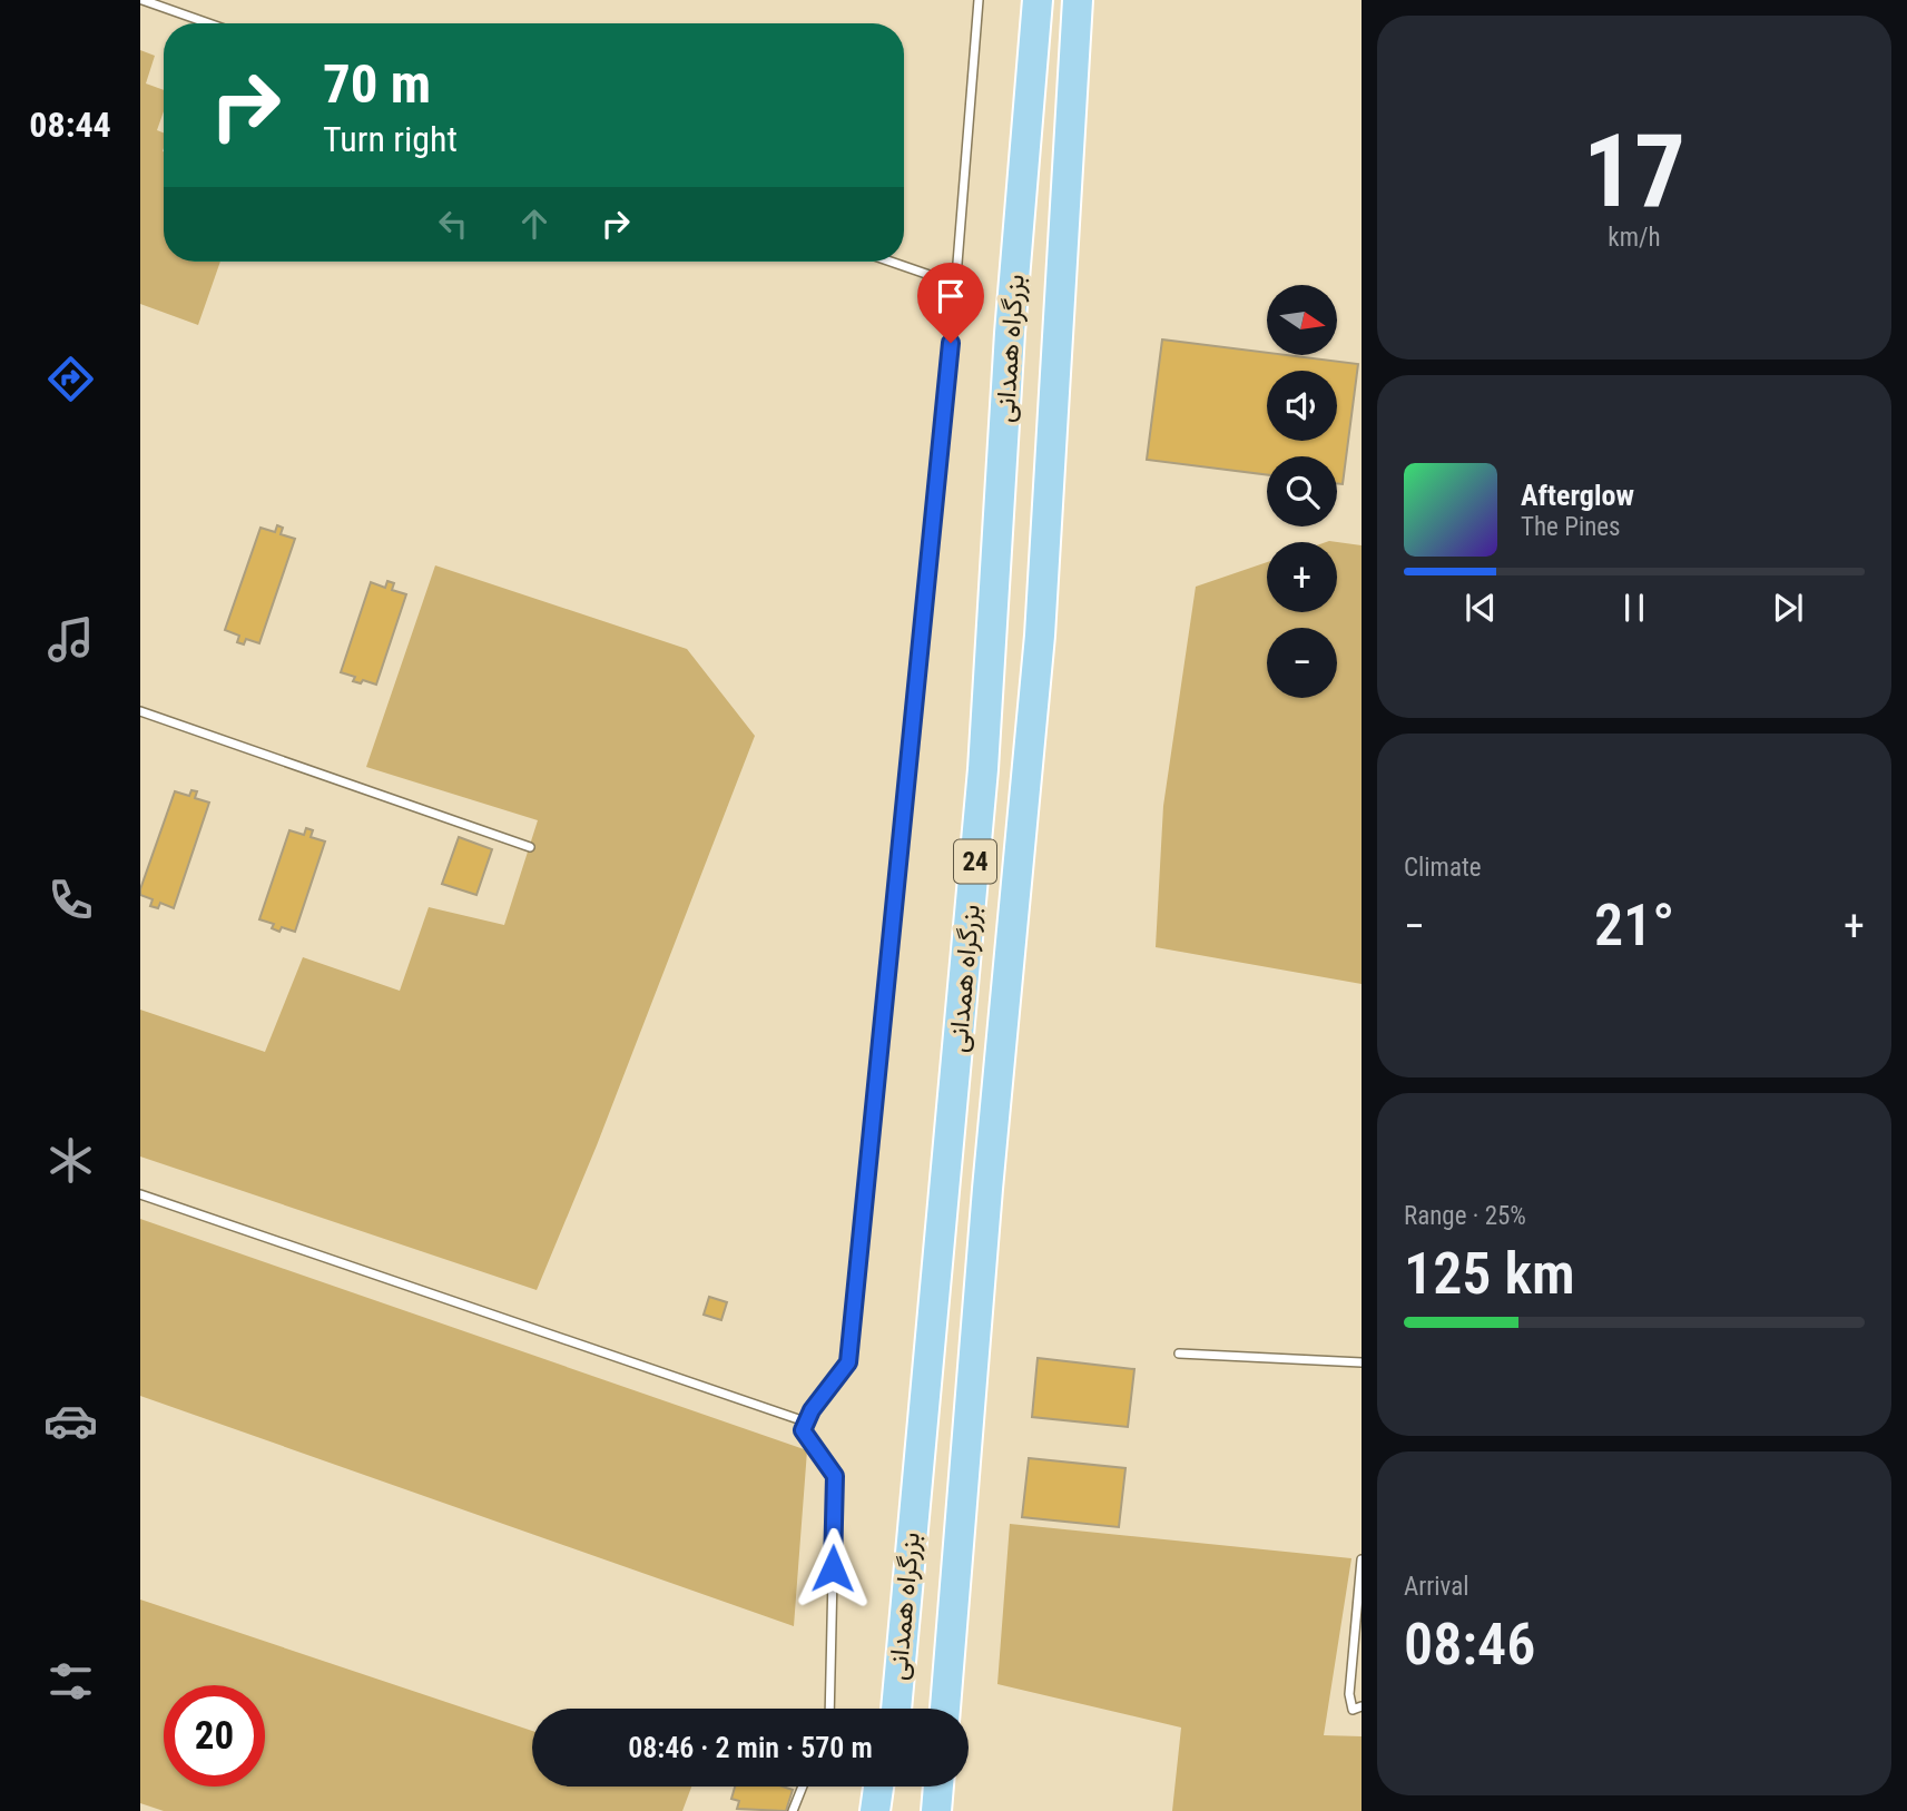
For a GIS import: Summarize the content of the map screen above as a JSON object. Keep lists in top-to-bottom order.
{
  "streets": {
    "highway": ["بزرگراه همدانی", "24"]
  },
  "north": "right",
  "page": {
    "tabs": "08:44",
    "tile": [
      ["17", "km/h"],
      "Climate",
      ["Range · 25%", "125 km"],
      ["Arrival", "08:46"]
    ],
    "turn": ["70 m", "Turn right"],
    "map_buttons": ["+", "−"],
    "song": ["Afterglow", "The Pines"],
    "heat": ["−", "21°", "+"],
    "limit": "20",
    "trip": "08:46 · 2 min · 570 m"
  }
}
